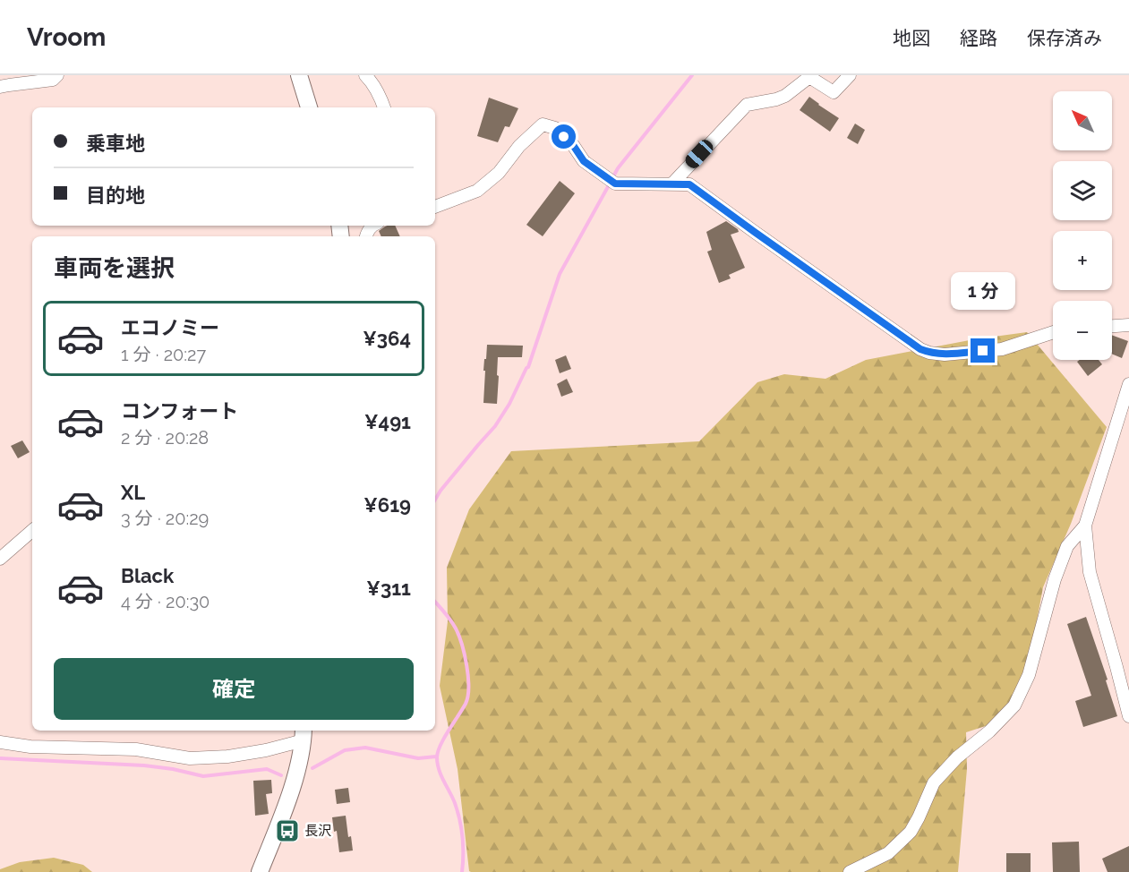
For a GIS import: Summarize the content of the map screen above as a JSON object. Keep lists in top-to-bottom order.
{
  "places": {
    "bus stop": ["長沢"]
  },
  "north": "top left",
  "page": {
    "header": "Vroom",
    "nav": ["地図", "経路", "保存済み"],
    "map_buttons": ["+", "−"],
    "banner": ["乗車地", "目的地"],
    "heading": "車両を選択",
    "bubble": "1 分",
    "list": [
      {
        "name": "エコノミー",
        "note": "1 分 · 20:27",
        "value": "¥364"
      },
      {
        "name": "コンフォート",
        "note": "2 分 · 20:28",
        "value": "¥491"
      },
      {
        "name": "XL",
        "note": "3 分 · 20:29",
        "value": "¥619"
      },
      {
        "name": "Black",
        "note": "4 分 · 20:30",
        "value": "¥311"
      }
    ],
    "buttons": "確定"
  }
}
